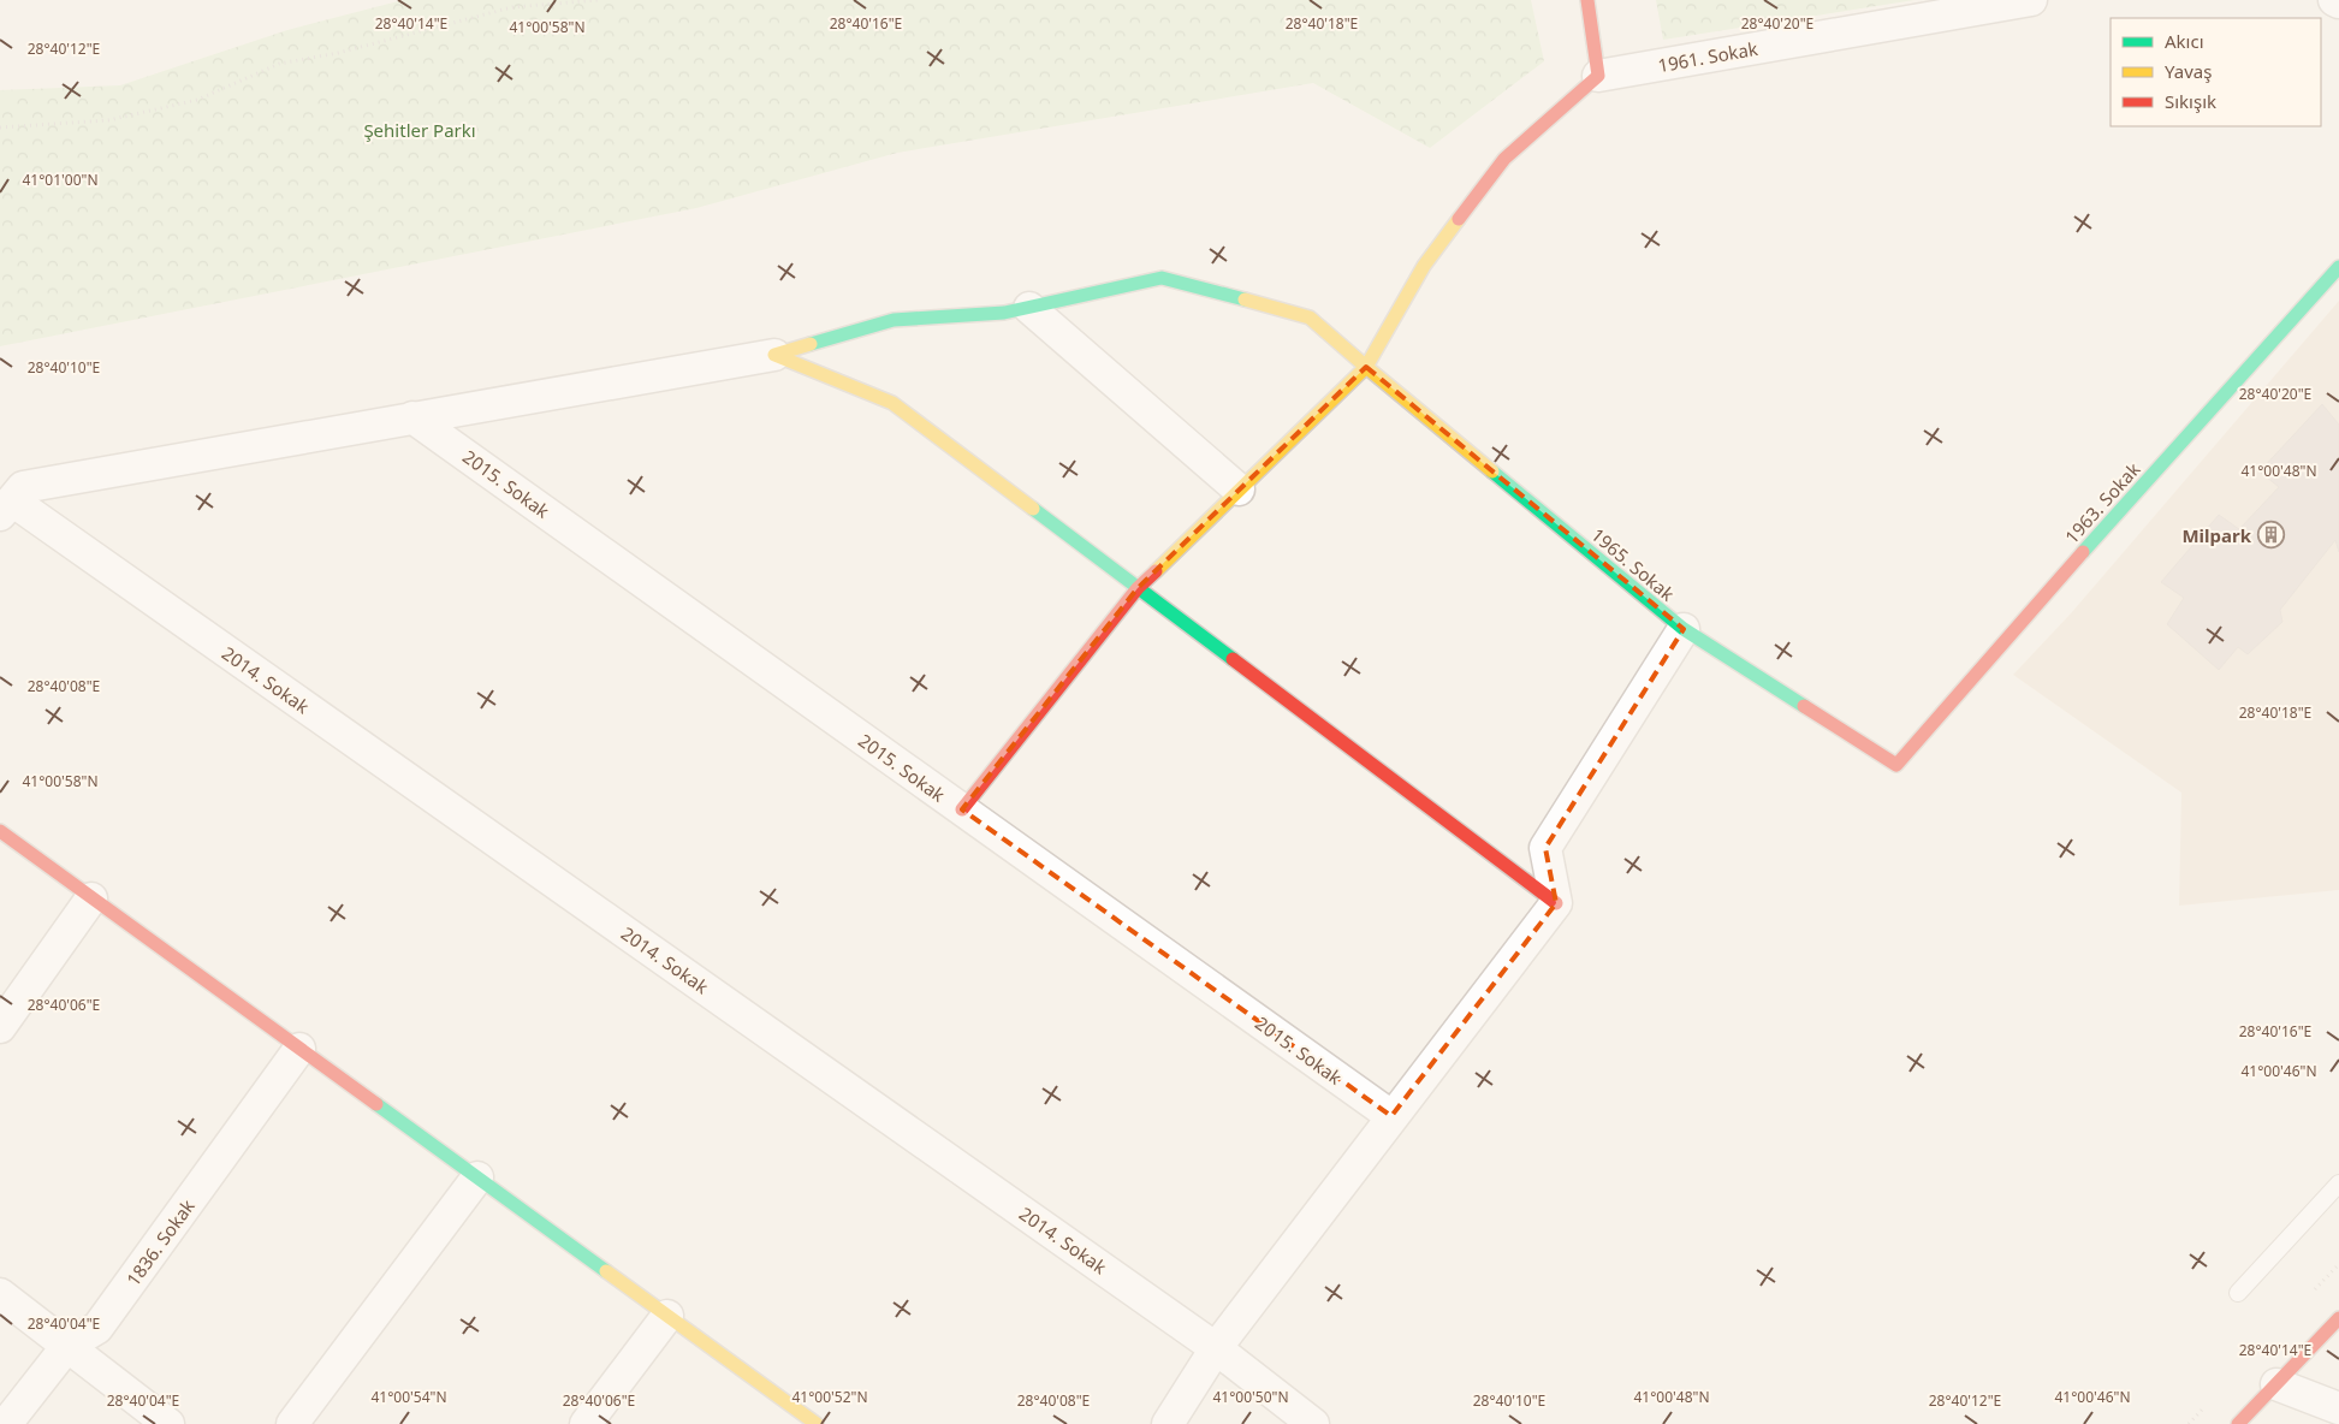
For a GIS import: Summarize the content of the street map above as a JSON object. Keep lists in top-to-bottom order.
{
  "streets": {
    "street": [
      "1961. Sokak",
      "2015. Sokak",
      "1963. Sokak",
      "1965. Sokak",
      "2014. Sokak",
      "1836. Sokak"
    ]
  },
  "crossings": [
    ["1963. Sokak", "1965. Sokak"]
  ],
  "parks": ["Şehitler Parkı"],
  "places": {
    "building": ["Milpark"]
  },
  "legend": ["Akıcı", "Yavaş", "Sıkışık"],
  "coordinates": [
    "28°40'14\"E",
    "28°40'18\"E",
    "28°40'16\"E",
    "28°40'20\"E",
    "41°00'58\"N",
    "28°40'12\"E",
    "41°01'00\"N",
    "28°40'10\"E",
    "41°00'48\"N",
    "28°40'08\"E",
    "28°40'06\"E",
    "41°00'46\"N",
    "28°40'04\"E",
    "41°00'54\"N",
    "41°00'52\"N",
    "41°00'50\"N"
  ]
}
